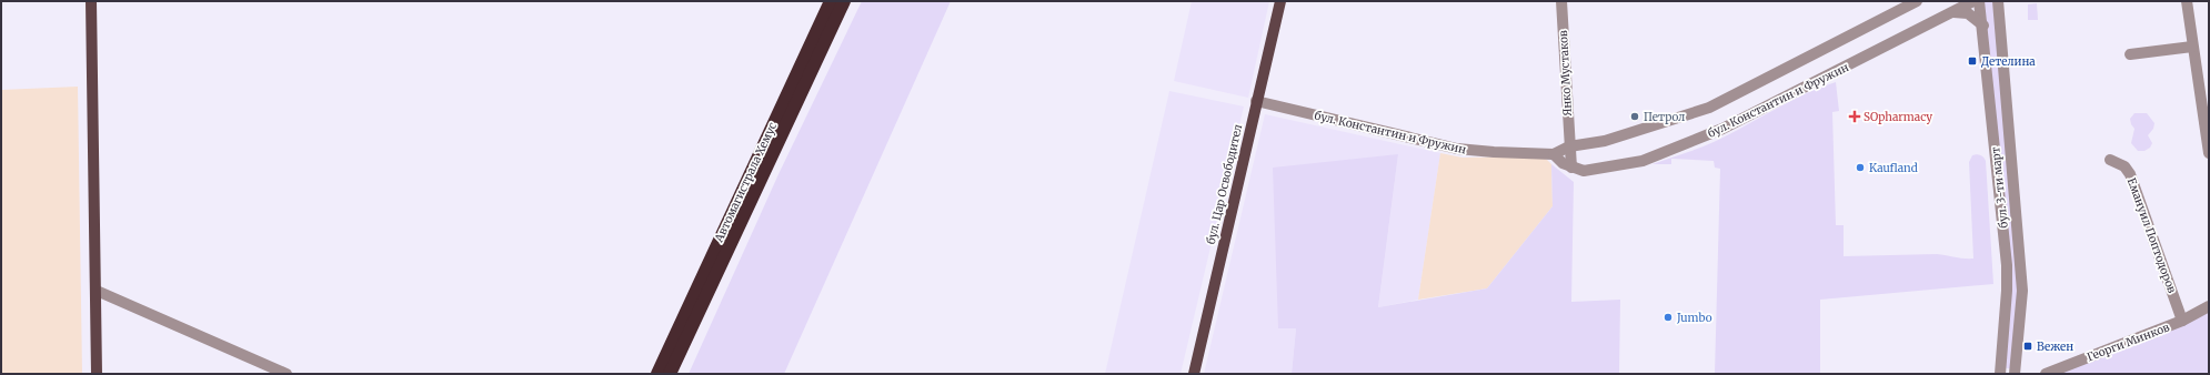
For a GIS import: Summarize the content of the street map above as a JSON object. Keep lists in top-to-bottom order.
{
  "streets": {
    "highway": ["Автомагистрала Хемус"],
    "main road": ["бул. Цар Освободител"],
    "street": [
      "Янко Мустаков",
      "бул. Константин и Фружин",
      "бул. 3-ти март",
      "Емануил Поптодоров",
      "Георги Минков"
    ]
  },
  "crossings": [
    ["Янко Мустаков", "бул. Константин и Фружин"],
    ["бул. Константин и Фружин", "бул. Цар Освободител"],
    ["Емануил Поптодоров", "Георги Минков"]
  ],
  "places": {
    "transit": ["Детелина", "Вежен"],
    "other": ["Петрол", "Kaufland", "Jumbo"],
    "health": ["SOpharmacy"]
  }
}
